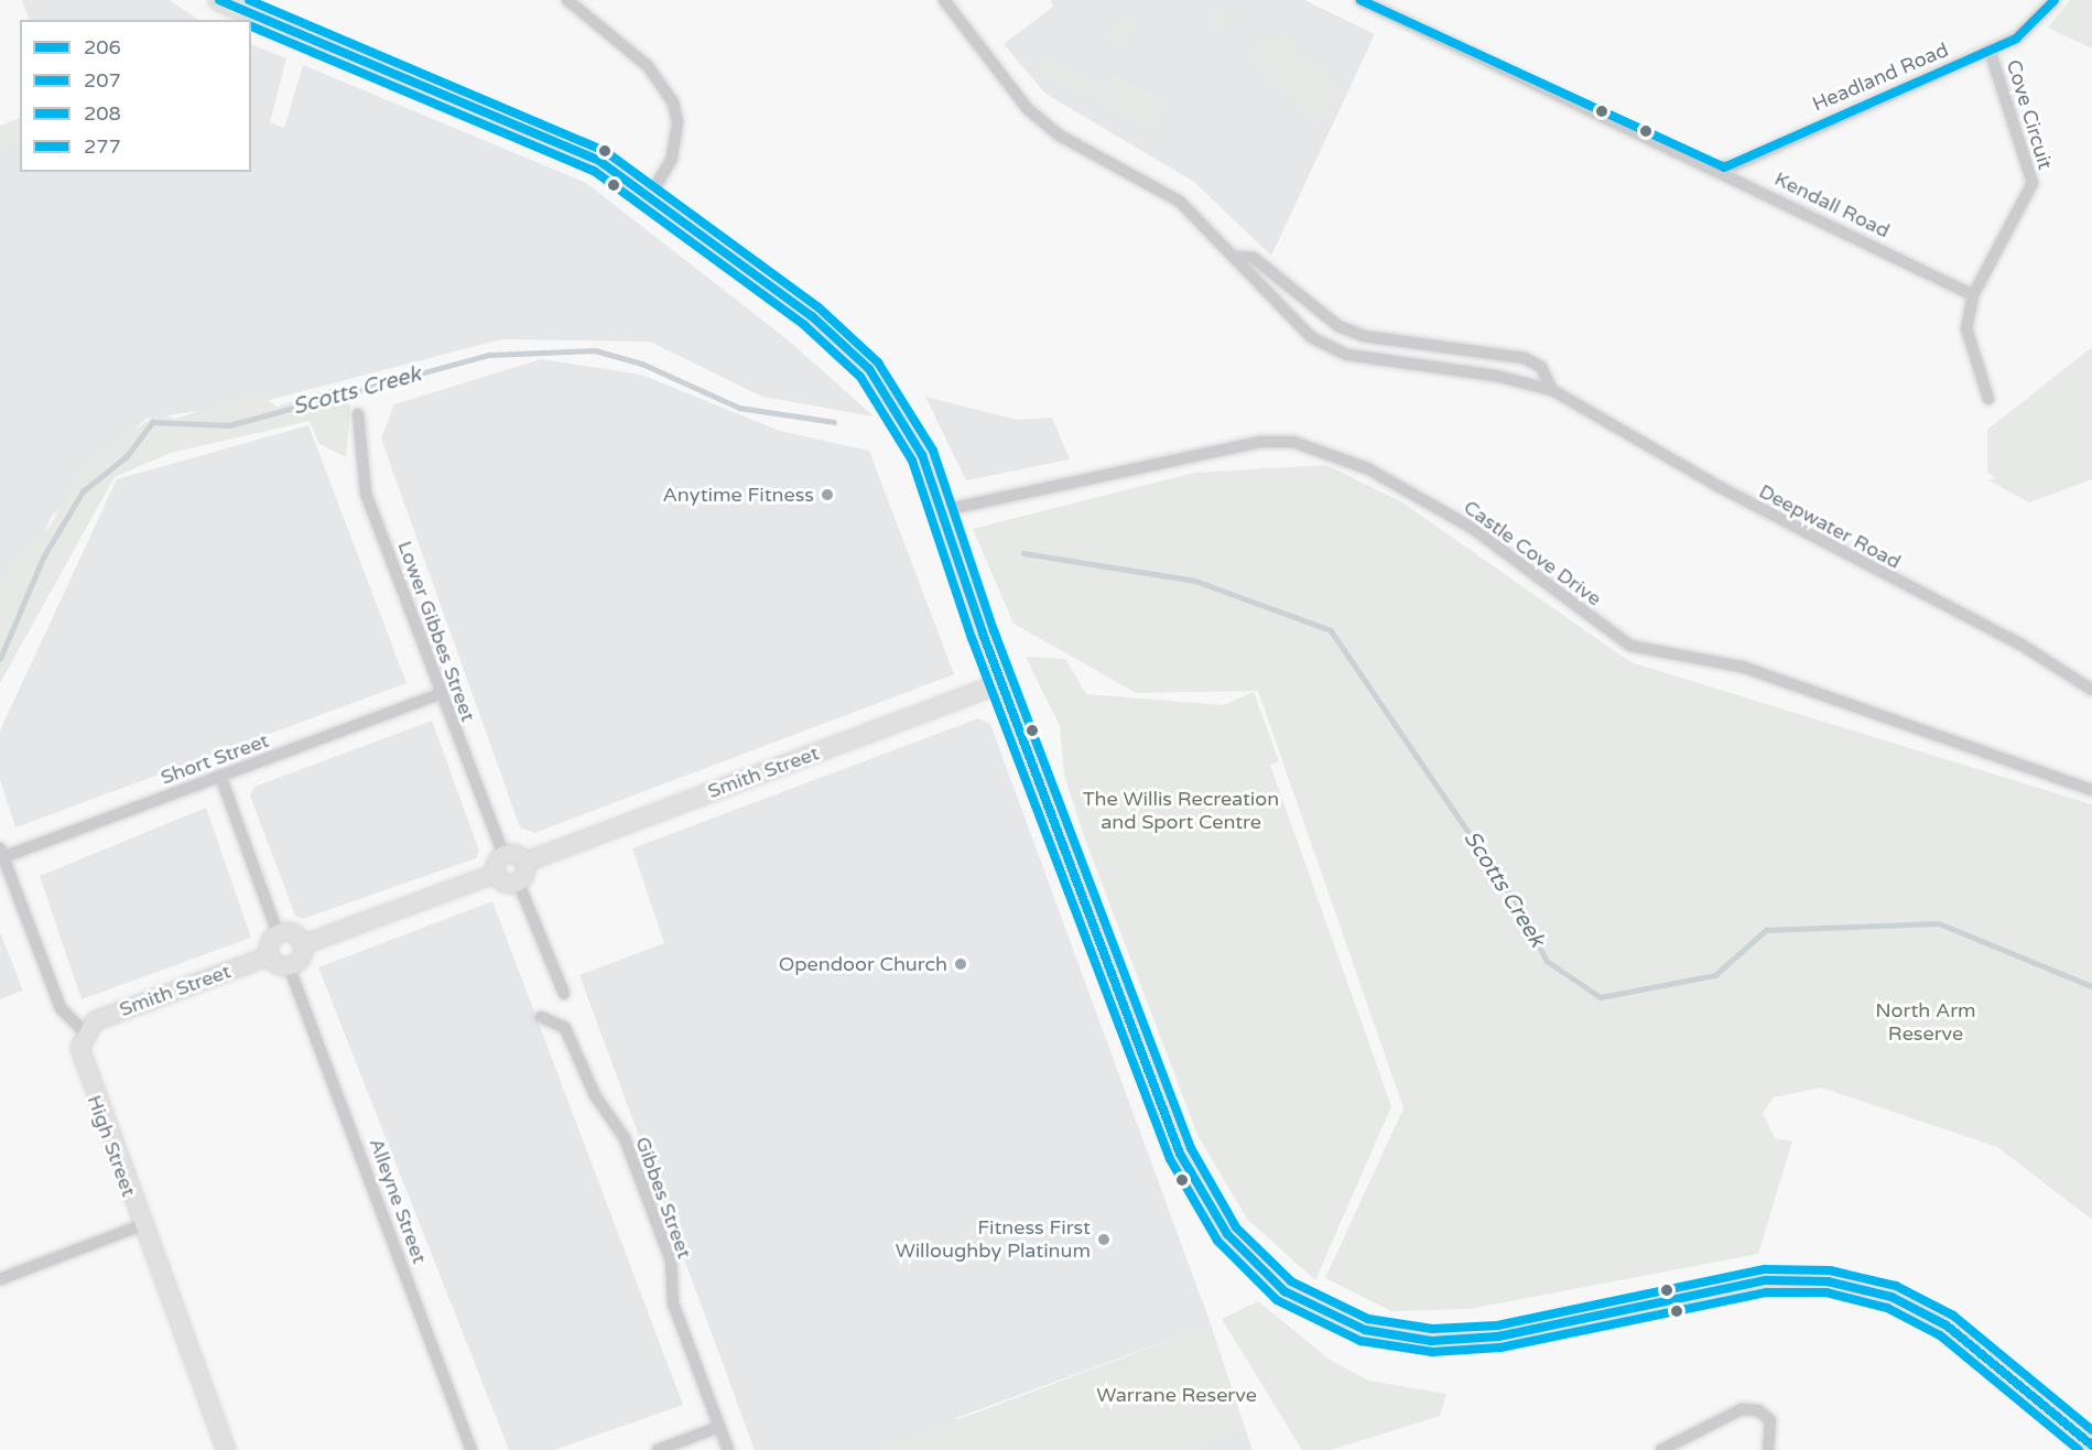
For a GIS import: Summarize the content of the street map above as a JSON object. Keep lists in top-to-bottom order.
{
  "streets": {
    "street": [
      "Headland Road",
      "Cove Circuit",
      "Kendall Road",
      "Deepwater Road",
      "Castle Cove Drive",
      "Lower Gibbes Street",
      "Short Street",
      "Smith Street",
      "High Street",
      "Gibbes Street",
      "Alleyne Street"
    ]
  },
  "crossings": [
    ["Headland Road", "Cove Circuit"],
    ["Headland Road", "Kendall Road"],
    ["Cove Circuit", "Kendall Road"],
    ["Lower Gibbes Street", "Short Street"],
    ["Lower Gibbes Street", "Smith Street"],
    ["Smith Street", "High Street"],
    ["Smith Street", "Alleyne Street"]
  ],
  "water": ["Scotts Creek"],
  "parks": ["The Willis Recreation and Sport Centre", "North Arm Reserve", "Warrane Reserve"],
  "places": ["Anytime Fitness", "Opendoor Church", "Fitness First Willoughby Platinum"],
  "lines": [
    "transit line 206",
    "transit line 208",
    "transit line 277",
    "transit line 207"
  ],
  "legend": [
    "206",
    "207",
    "208",
    "277"
  ]
}
